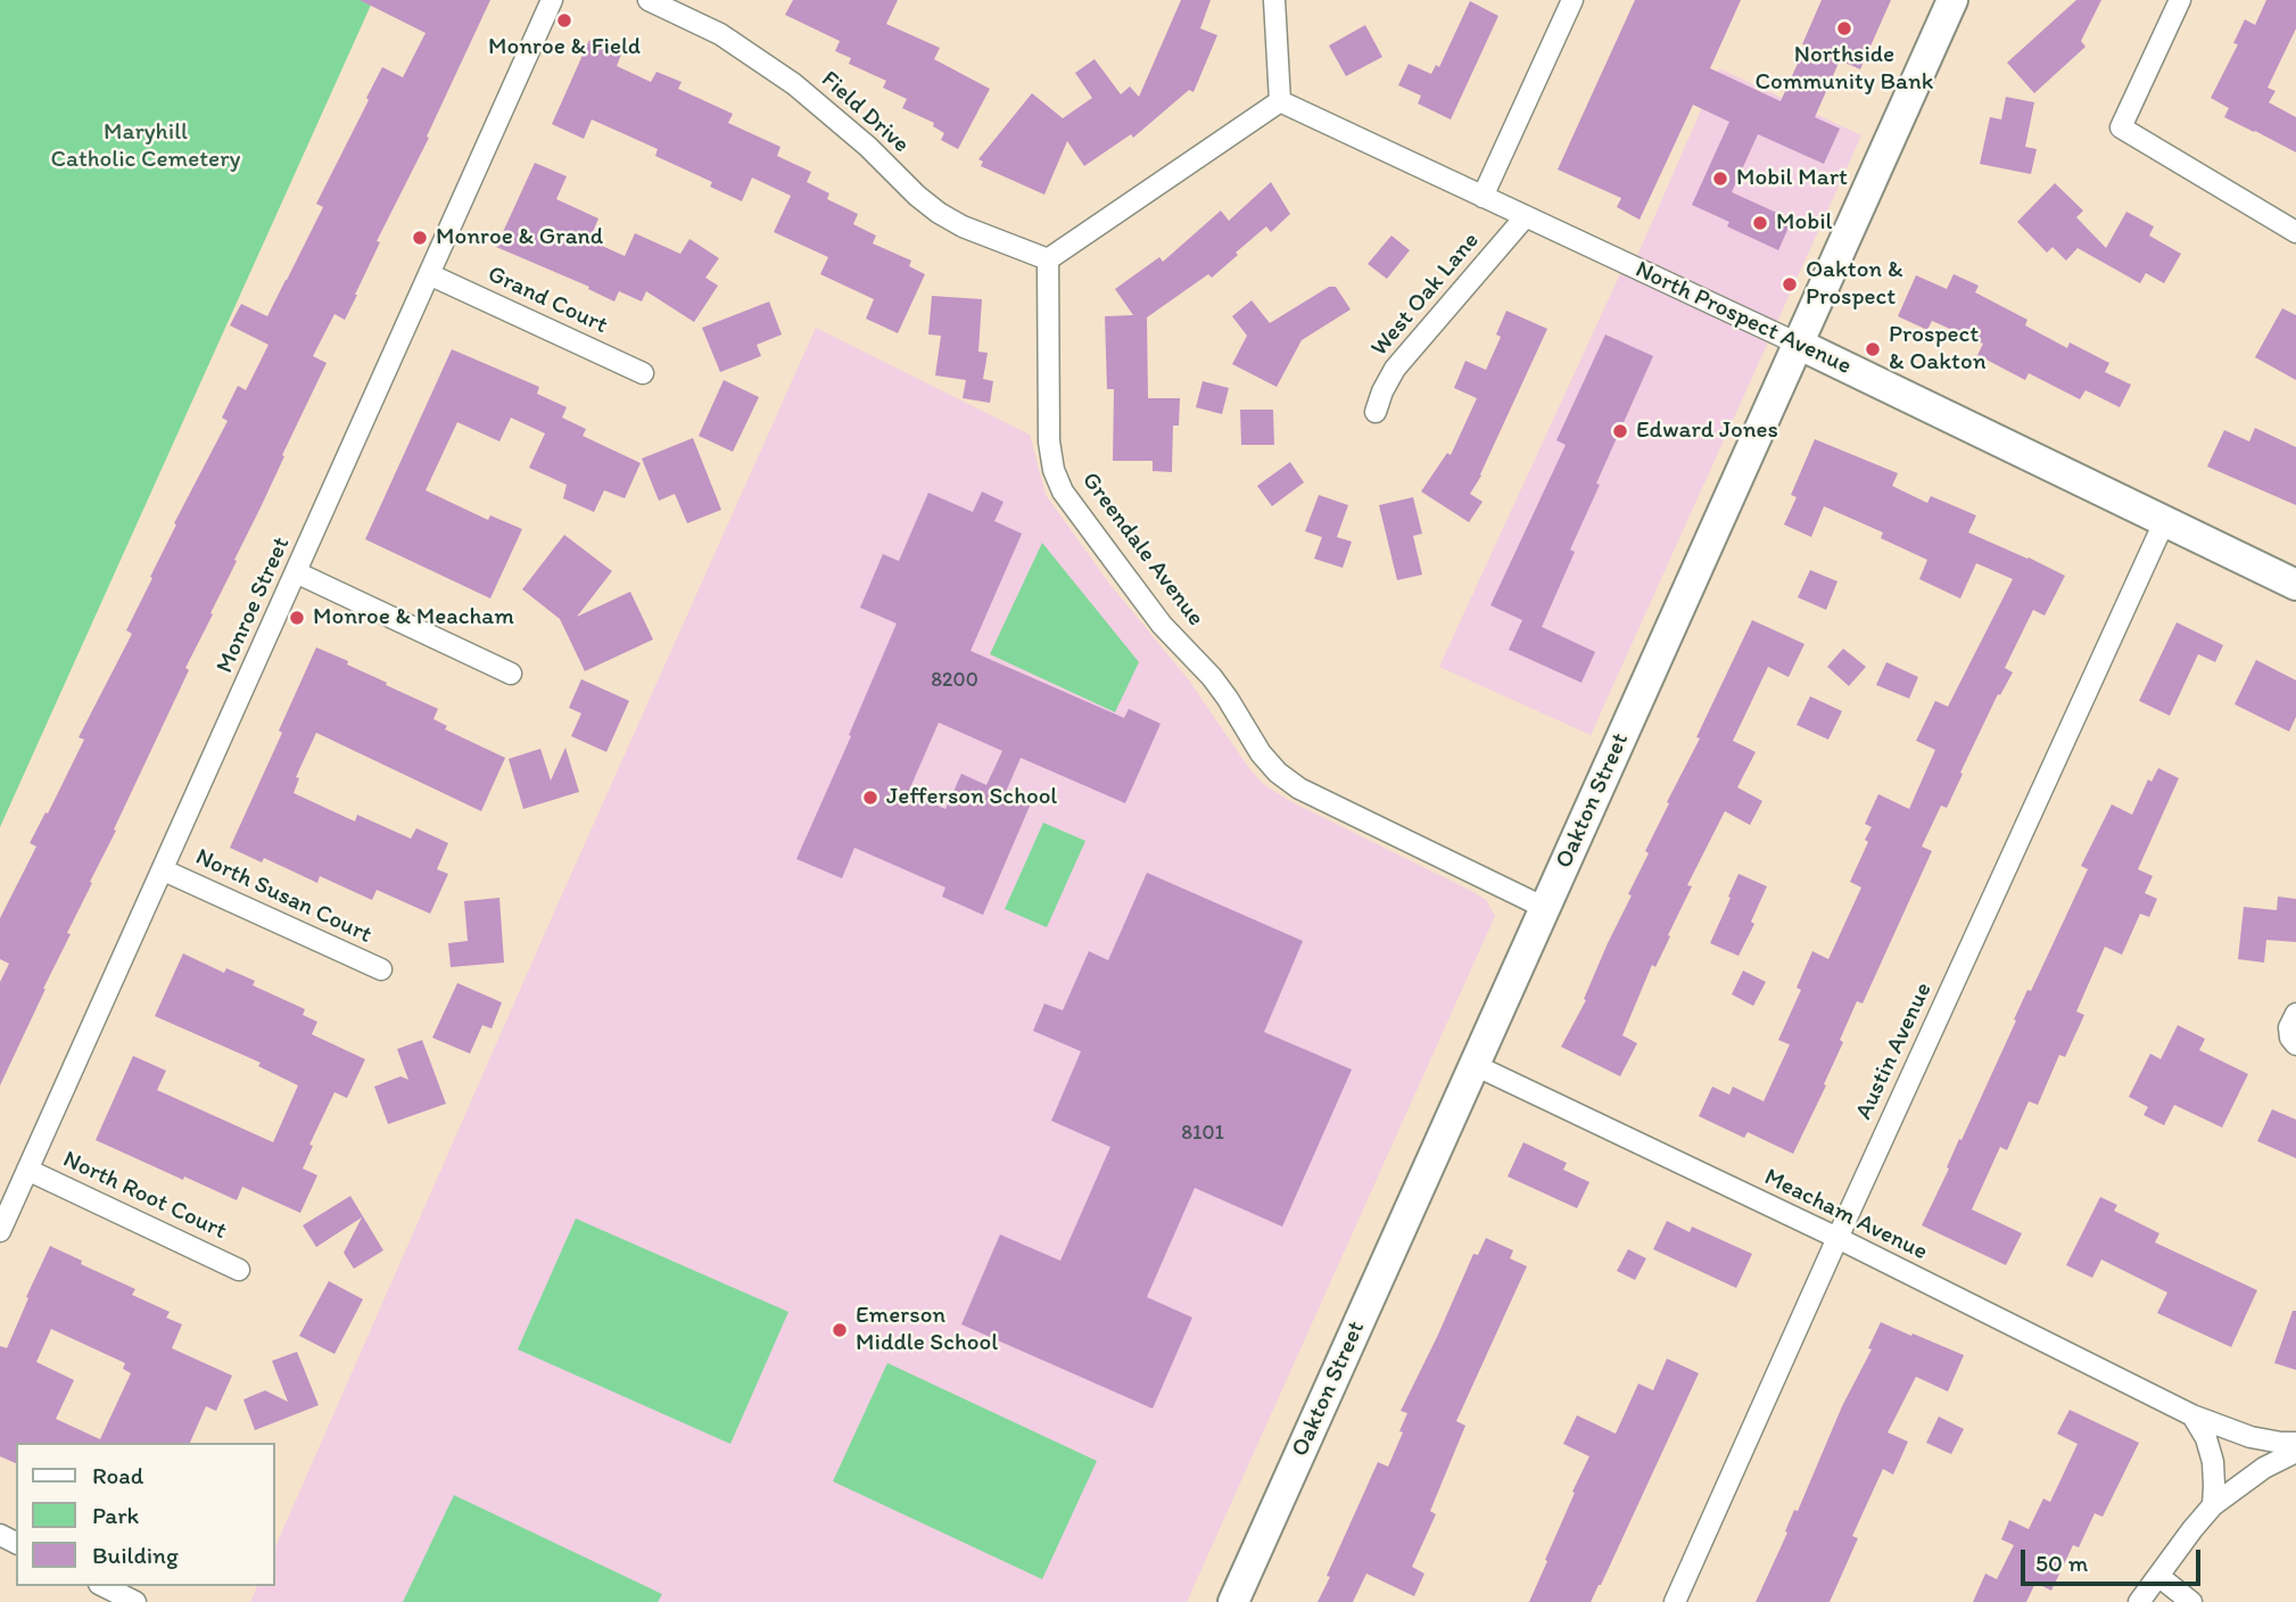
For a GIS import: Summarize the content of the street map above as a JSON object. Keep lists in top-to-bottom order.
{
  "streets": {
    "main road": ["North Prospect Avenue", "Oakton Street"],
    "street": [
      "Field Drive",
      "West Oak Lane",
      "Grand Court",
      "Greendale Avenue",
      "Monroe Street",
      "North Susan Court",
      "Austin Avenue",
      "North Root Court",
      "Meacham Avenue"
    ]
  },
  "crossings": [
    ["Field Drive", "Greendale Avenue"],
    ["West Oak Lane", "North Prospect Avenue"],
    ["Grand Court", "Monroe Street"],
    ["North Prospect Avenue", "Oakton Street"],
    ["North Prospect Avenue", "Austin Avenue"],
    ["Greendale Avenue", "Oakton Street"],
    ["Monroe Street", "North Susan Court"],
    ["Monroe Street", "North Root Court"],
    ["Oakton Street", "Meacham Avenue"],
    ["Austin Avenue", "Meacham Avenue"]
  ],
  "parks": ["Maryhill Catholic Cemetery"],
  "places": [
    "Monroe & Field",
    "Northside Community Bank",
    "Mobil Mart",
    "Mobil",
    "Monroe & Grand",
    "Oakton & Prospect",
    "Prospect & Oakton",
    "Edward Jones",
    "Monroe & Meacham",
    "Jefferson School",
    "Emerson Middle School"
  ],
  "house_numbers": ["8200", "8101"],
  "legend": ["Road", "Park", "Building"],
  "scale_bar": "50 m"
}
